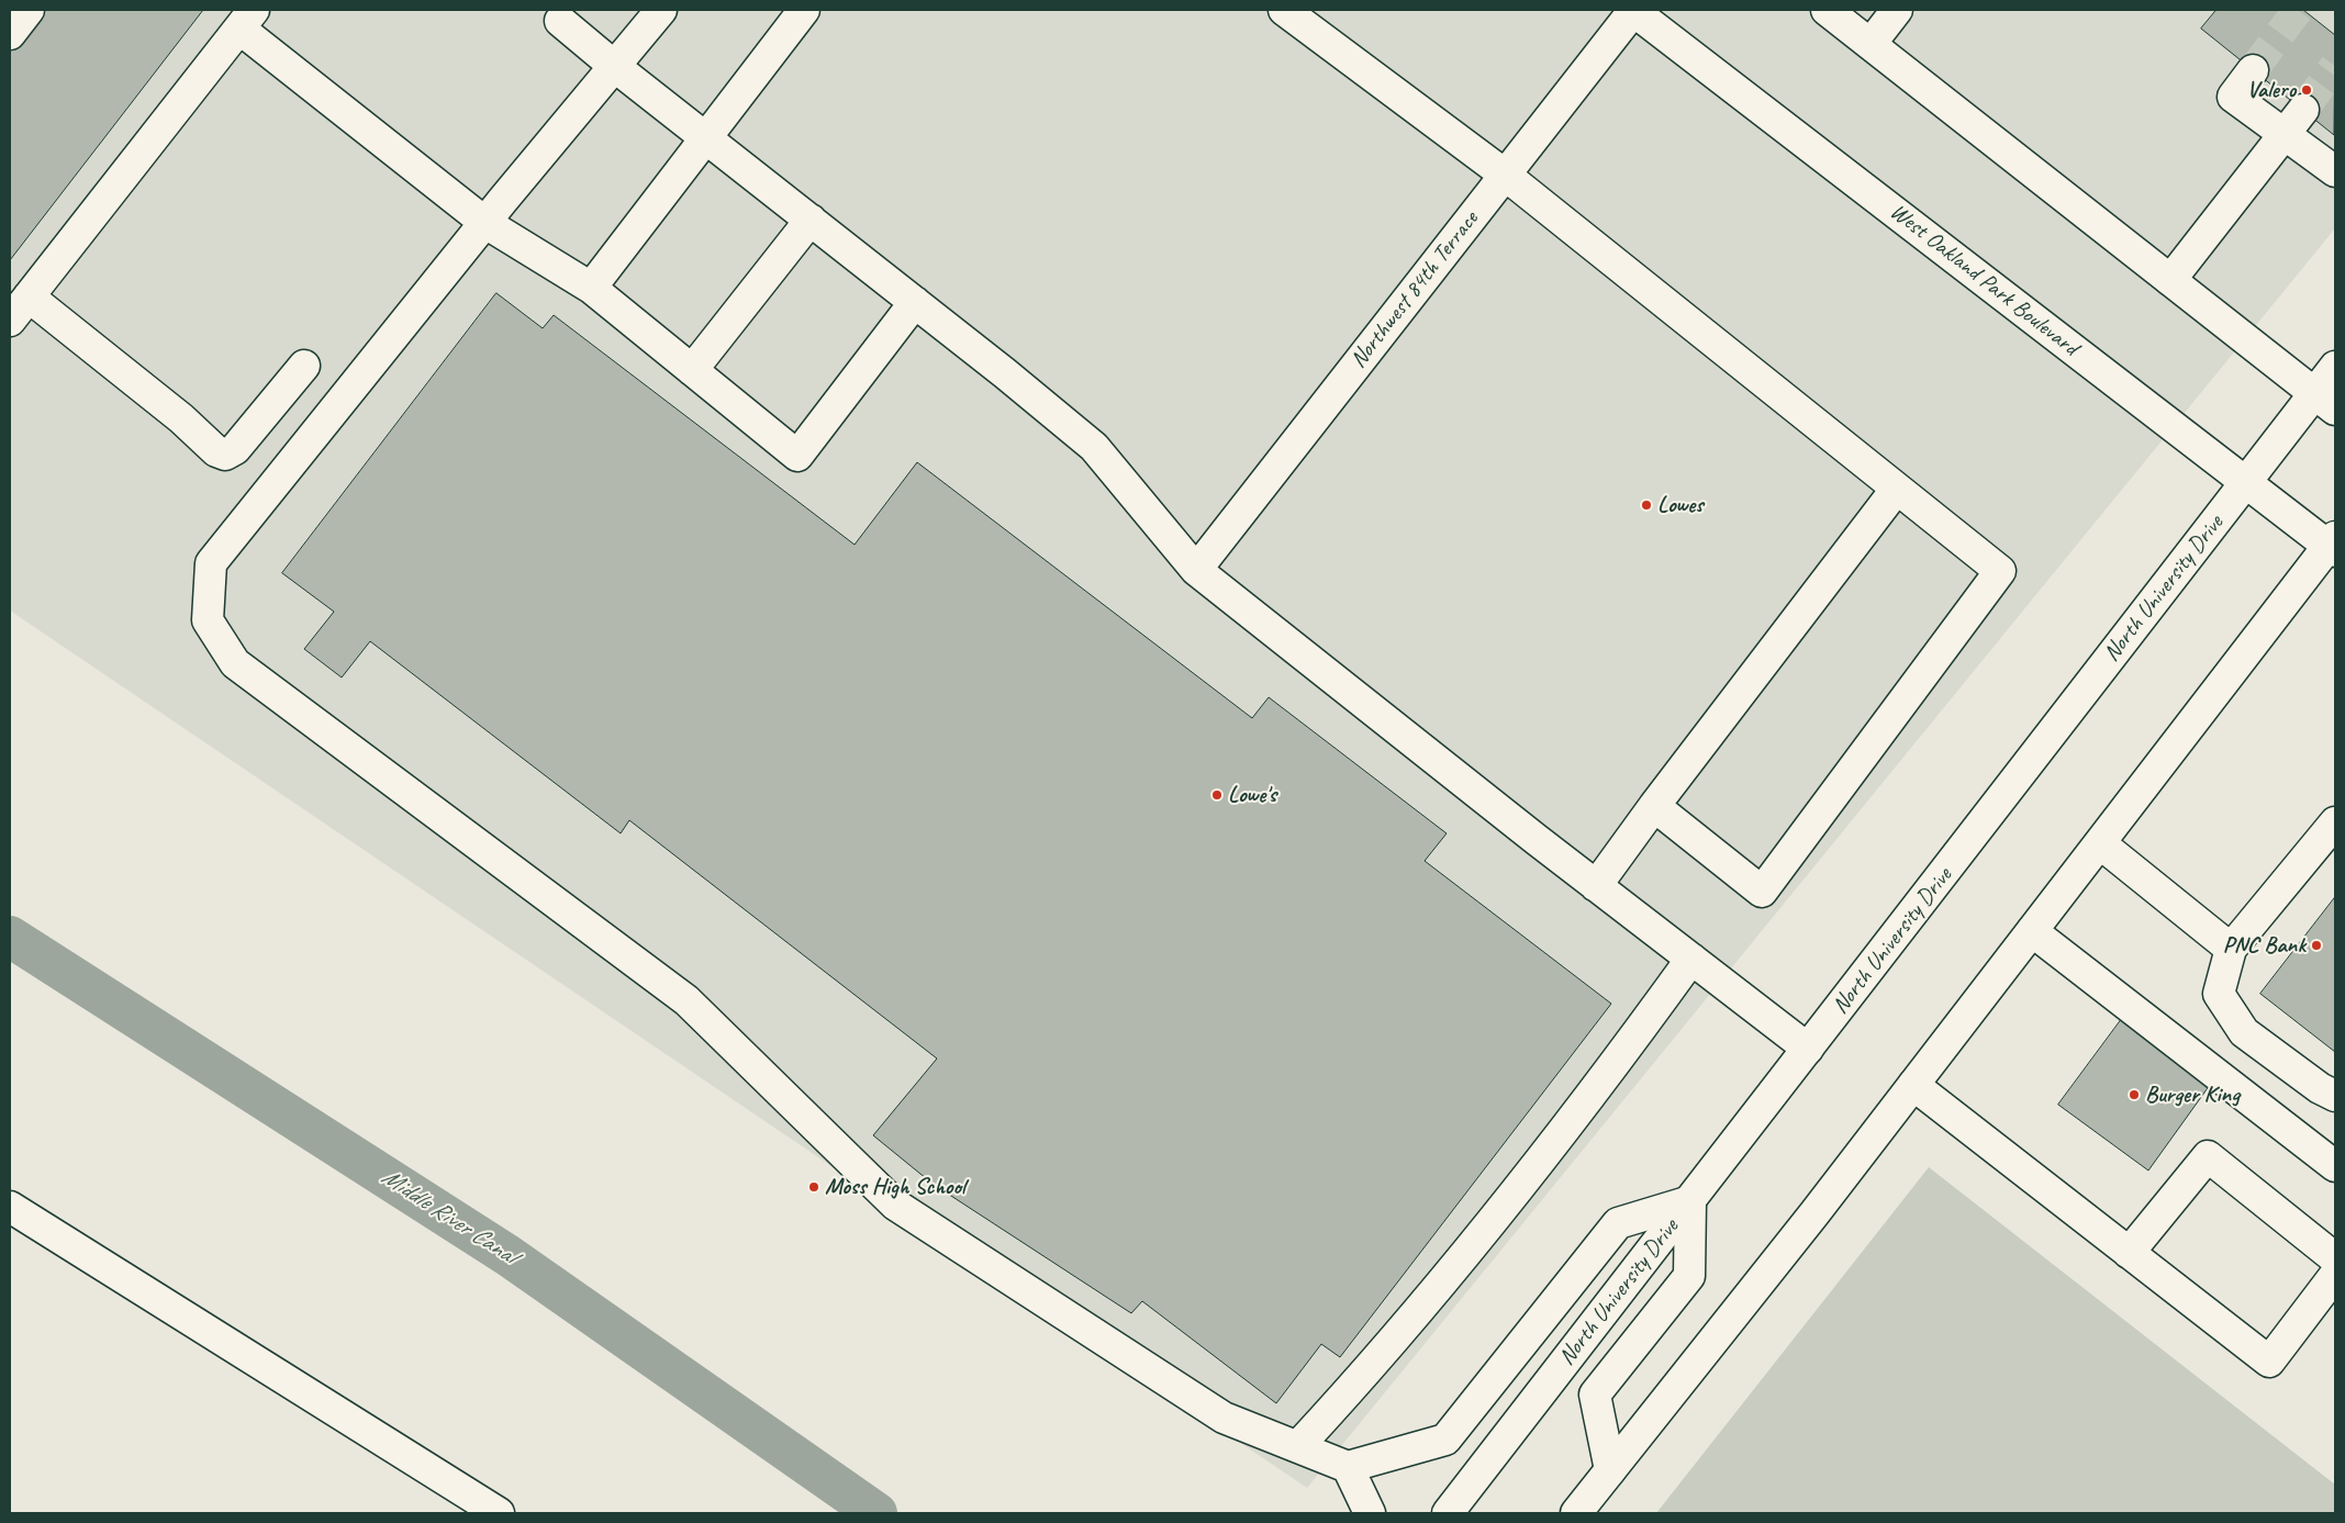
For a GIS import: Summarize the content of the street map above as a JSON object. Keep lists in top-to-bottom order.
{
  "streets": {
    "main road": ["West Oakland Park Boulevard", "Northwest 84th Terrace", "North University Drive"]
  },
  "crossings": [
    ["West Oakland Park Boulevard", "Northwest 84th Terrace"],
    ["West Oakland Park Boulevard", "North University Drive"]
  ],
  "water": ["Middle River Canal"],
  "places": [
    "Valero",
    "Lowes",
    "Lowe's",
    "PNC Bank",
    "Burger King",
    "Moss High School"
  ]
}
